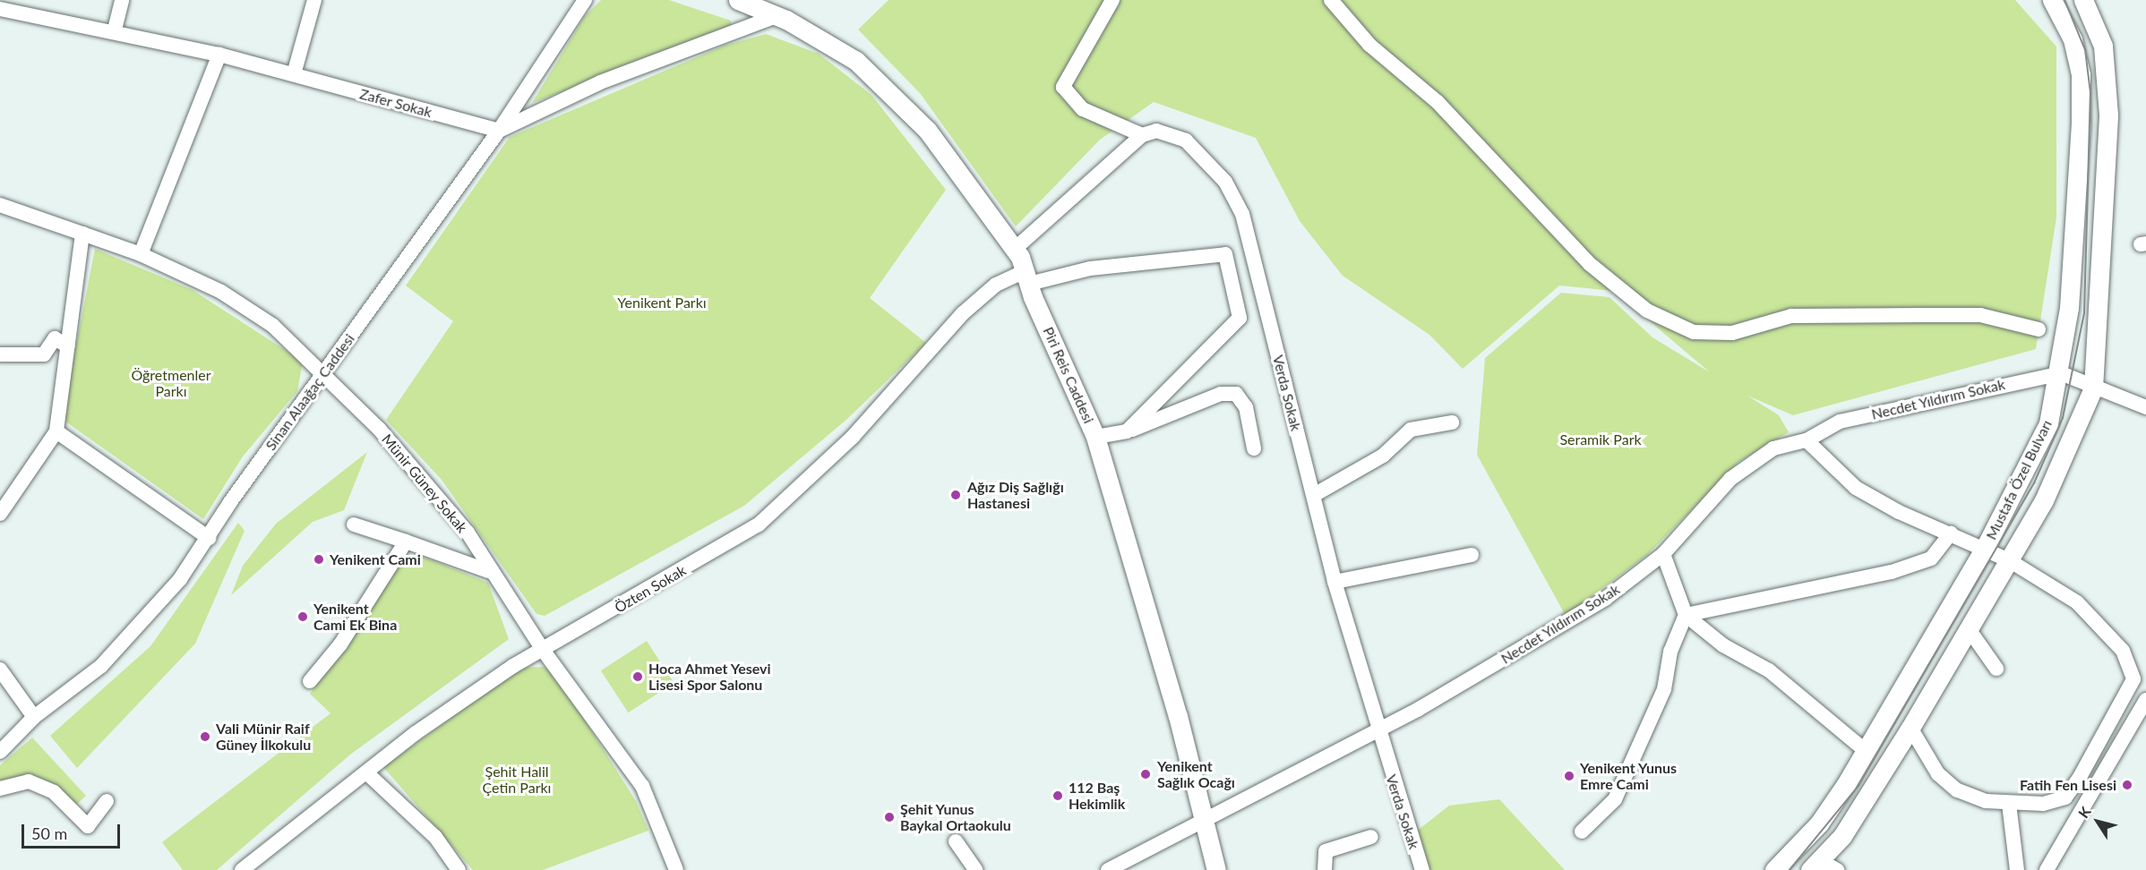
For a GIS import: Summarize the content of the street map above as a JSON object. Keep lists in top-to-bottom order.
{
  "streets": {
    "main road": ["Piri Reis Caddesi", "Mustafa Özel Bulvarı"],
    "street": [
      "Zafer Sokak",
      "Sinan Alaağaç Caddesi",
      "Verda Sokak",
      "Necdet Yıldırım Sokak",
      "Münir Güney Sokak",
      "Özten Sokak"
    ]
  },
  "crossings": [
    ["Zafer Sokak", "Sinan Alaağaç Caddesi"],
    ["Piri Reis Caddesi", "Necdet Yıldırım Sokak"],
    ["Piri Reis Caddesi", "Özten Sokak"],
    ["Sinan Alaağaç Caddesi", "Münir Güney Sokak"],
    ["Verda Sokak", "Necdet Yıldırım Sokak"],
    ["Necdet Yıldırım Sokak", "Mustafa Özel Bulvarı"],
    ["Münir Güney Sokak", "Özten Sokak"]
  ],
  "parks": [
    "Yenikent Parkı",
    "Öğretmenler Parkı",
    "Seramik Park",
    "Şehit Halil Çetin Parkı"
  ],
  "places": [
    "Ağız Diş Sağlığı Hastanesi",
    "Yenikent Cami",
    "Yenikent Cami Ek Bina",
    "Hoca Ahmet Yesevi Lisesi Spor Salonu",
    "Vali Münir Raif Güney İlkokulu",
    "Yenikent Sağlık Ocağı",
    "Yenikent Yunus Emre Cami",
    "Fatih Fen Lisesi",
    "112 Baş Hekimlik",
    "Şehit Yunus Baykal Ortaokulu"
  ],
  "scale_bar": "50 m",
  "north": "top left"
}
